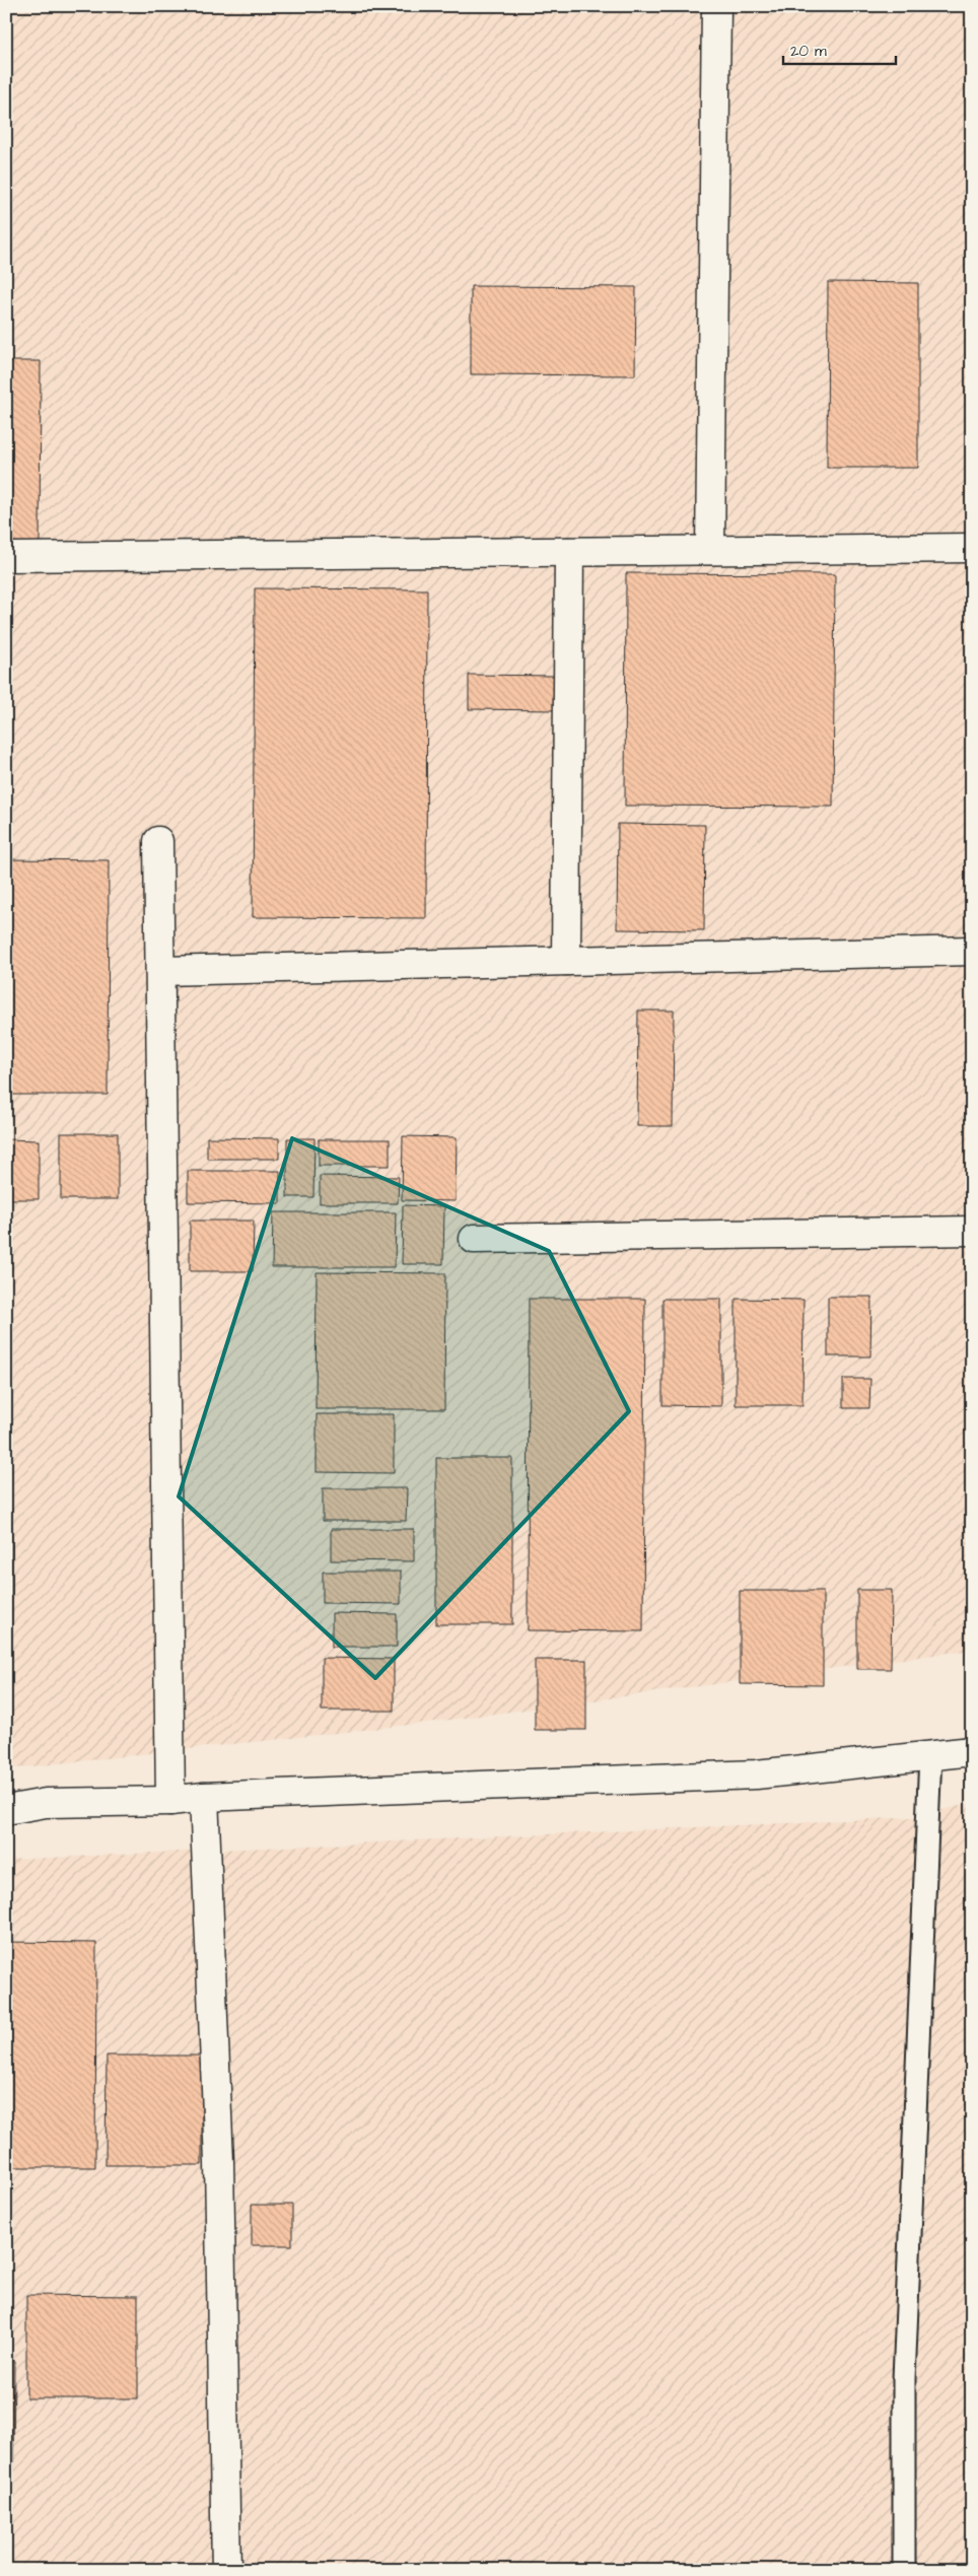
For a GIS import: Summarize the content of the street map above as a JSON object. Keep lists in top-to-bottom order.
{
  "scale_bar": "20 m"
}
